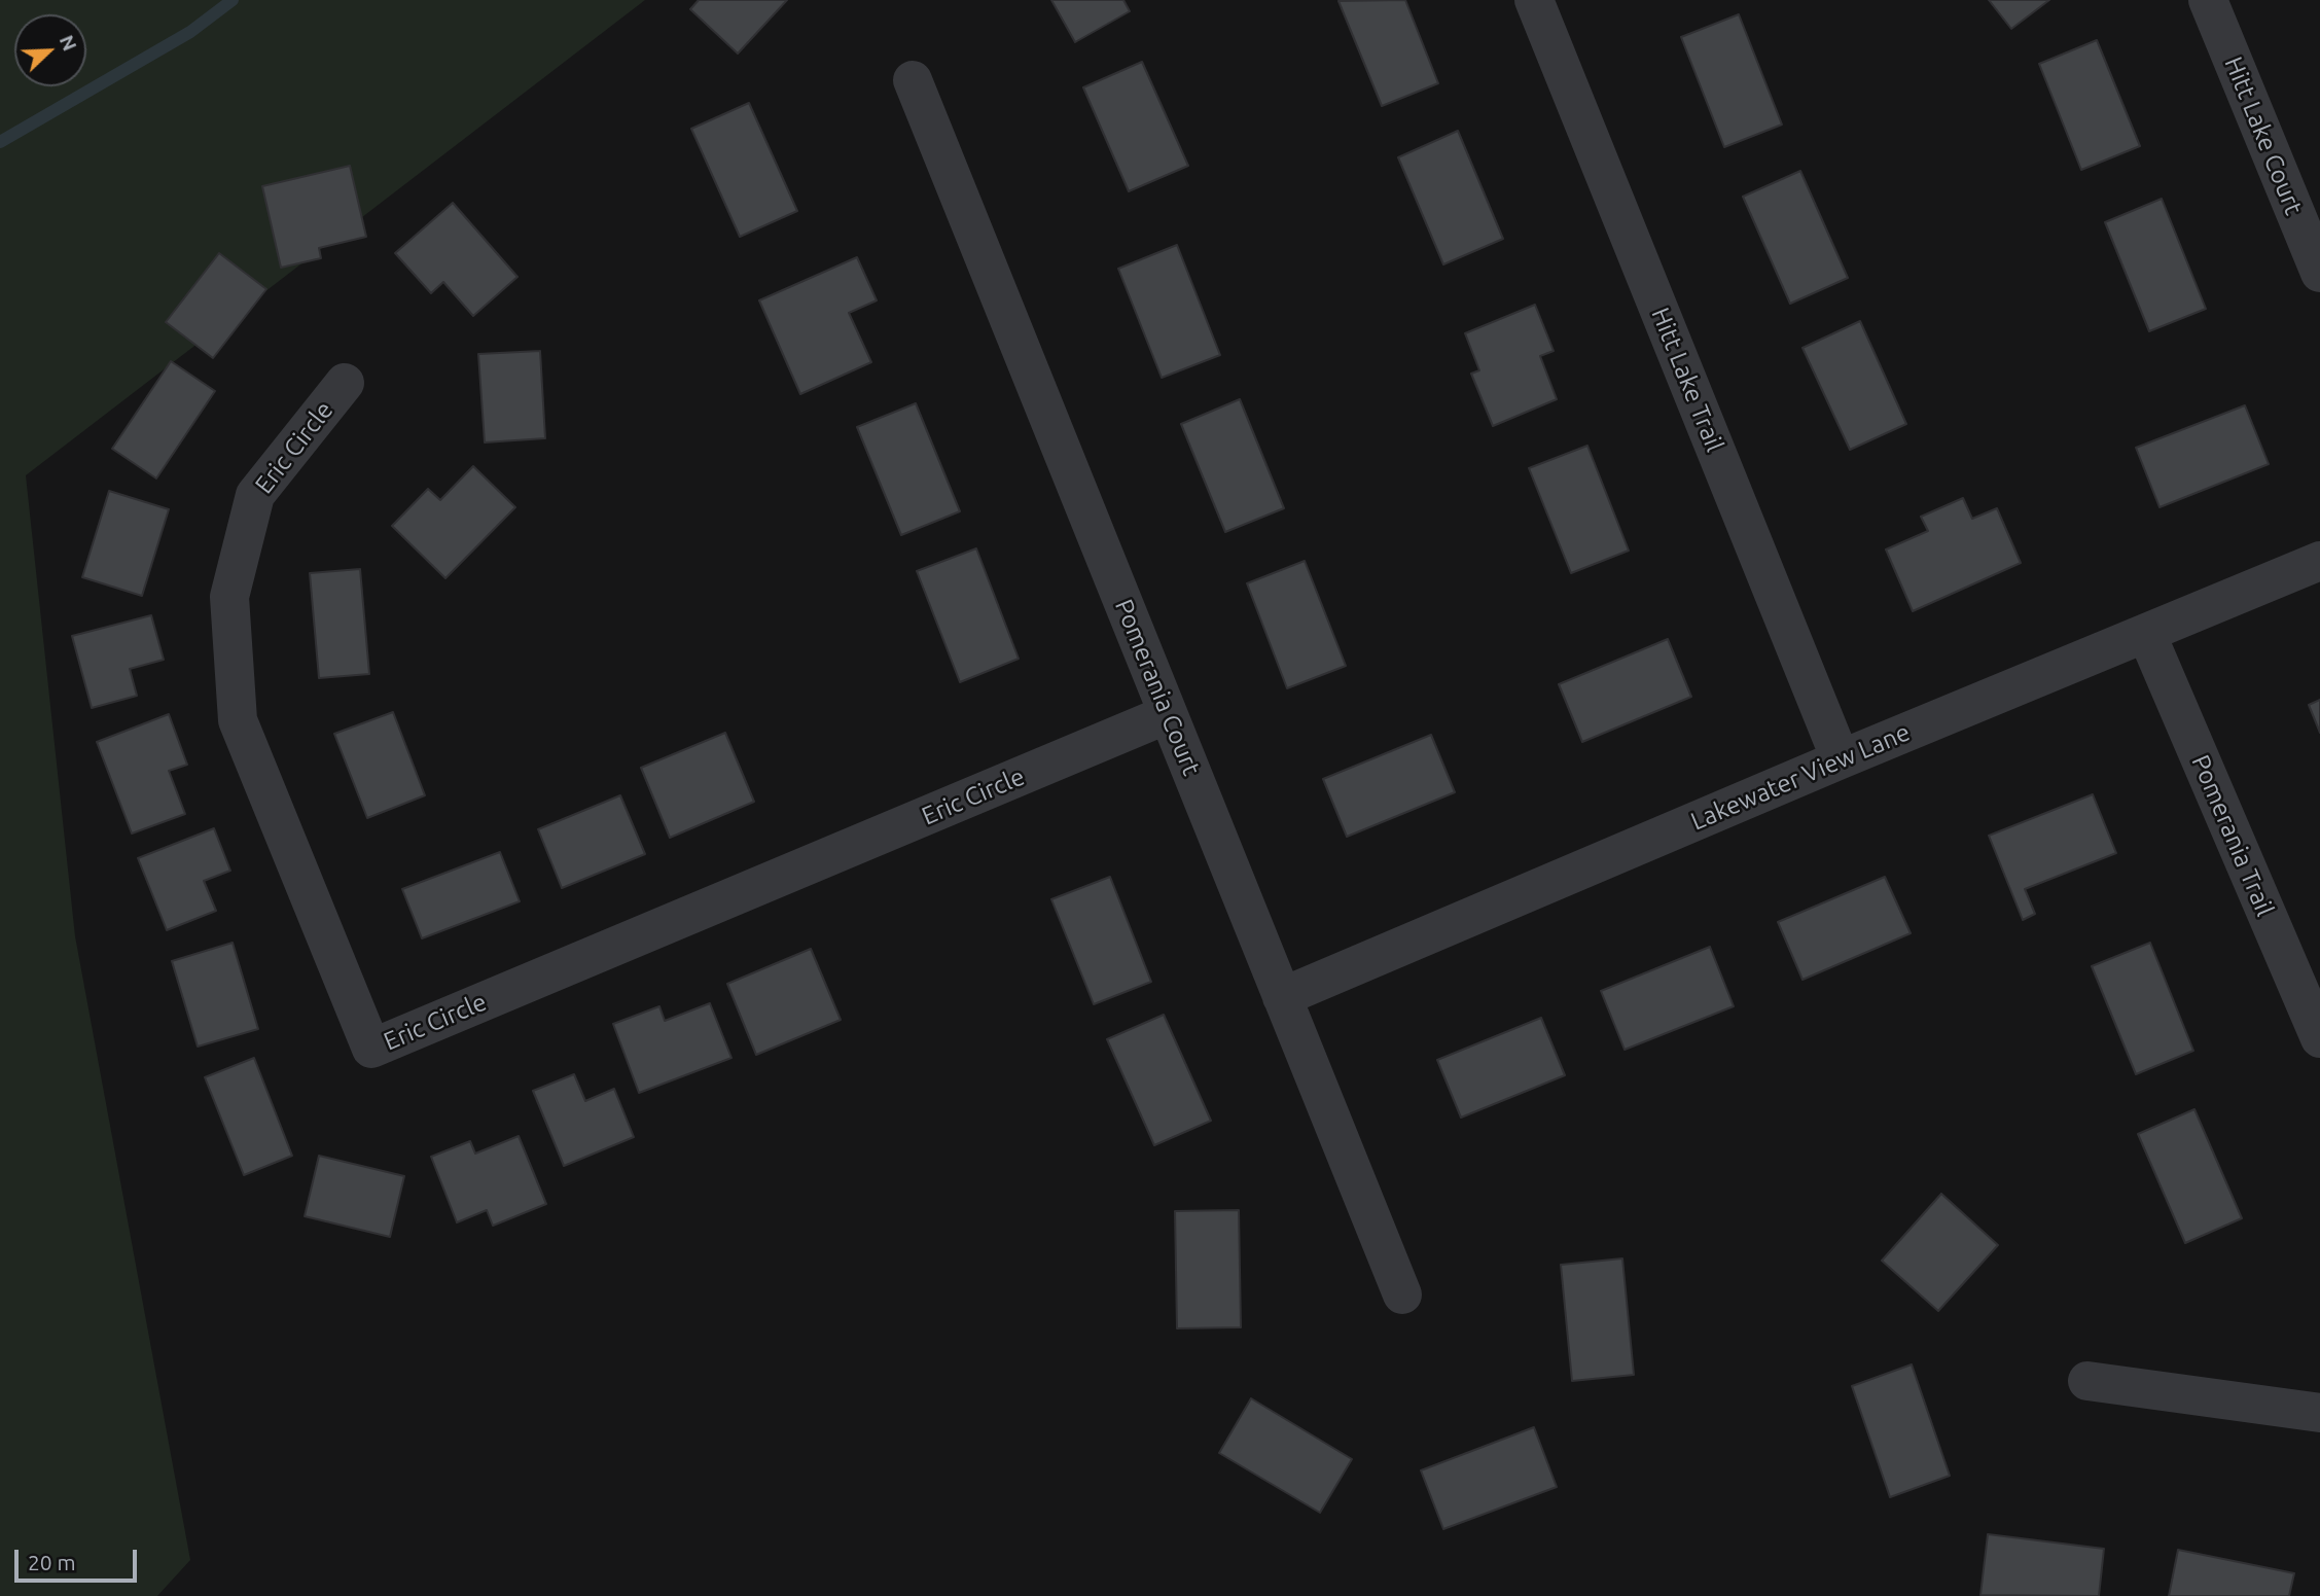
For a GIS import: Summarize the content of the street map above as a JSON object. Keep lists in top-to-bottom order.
{
  "streets": {
    "street": [
      "Hitt Lake Court",
      "Hitt Lake Trail",
      "Eric Circle",
      "Pomerania Court",
      "Lakewater View Lane",
      "Pomerania Trail"
    ]
  },
  "crossings": [
    ["Hitt Lake Trail", "Lakewater View Lane"],
    ["Eric Circle", "Pomerania Court"],
    ["Pomerania Court", "Lakewater View Lane"],
    ["Lakewater View Lane", "Pomerania Trail"]
  ],
  "scale_bar": "20 m",
  "north": "top right"
}
